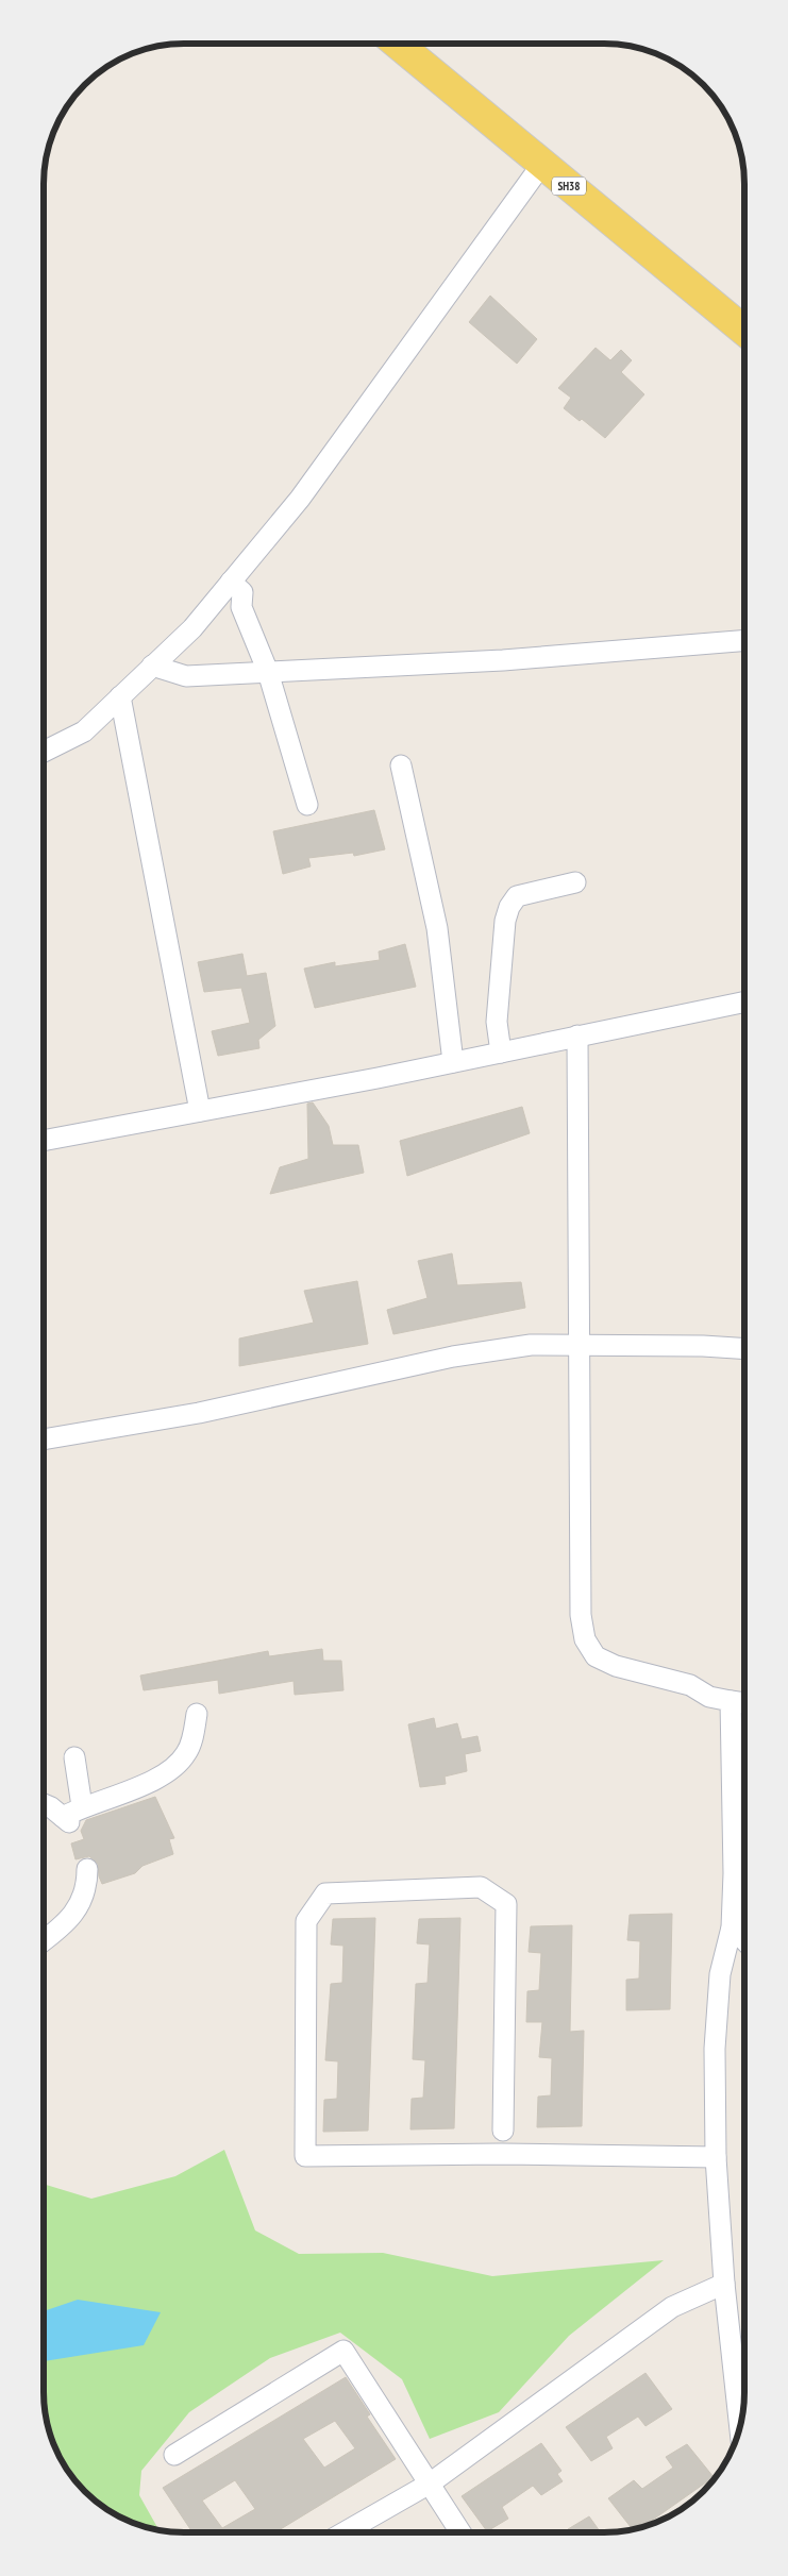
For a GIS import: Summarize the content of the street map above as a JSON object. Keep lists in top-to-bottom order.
{
  "streets": {
    "main road": ["SH38"]
  }
}
